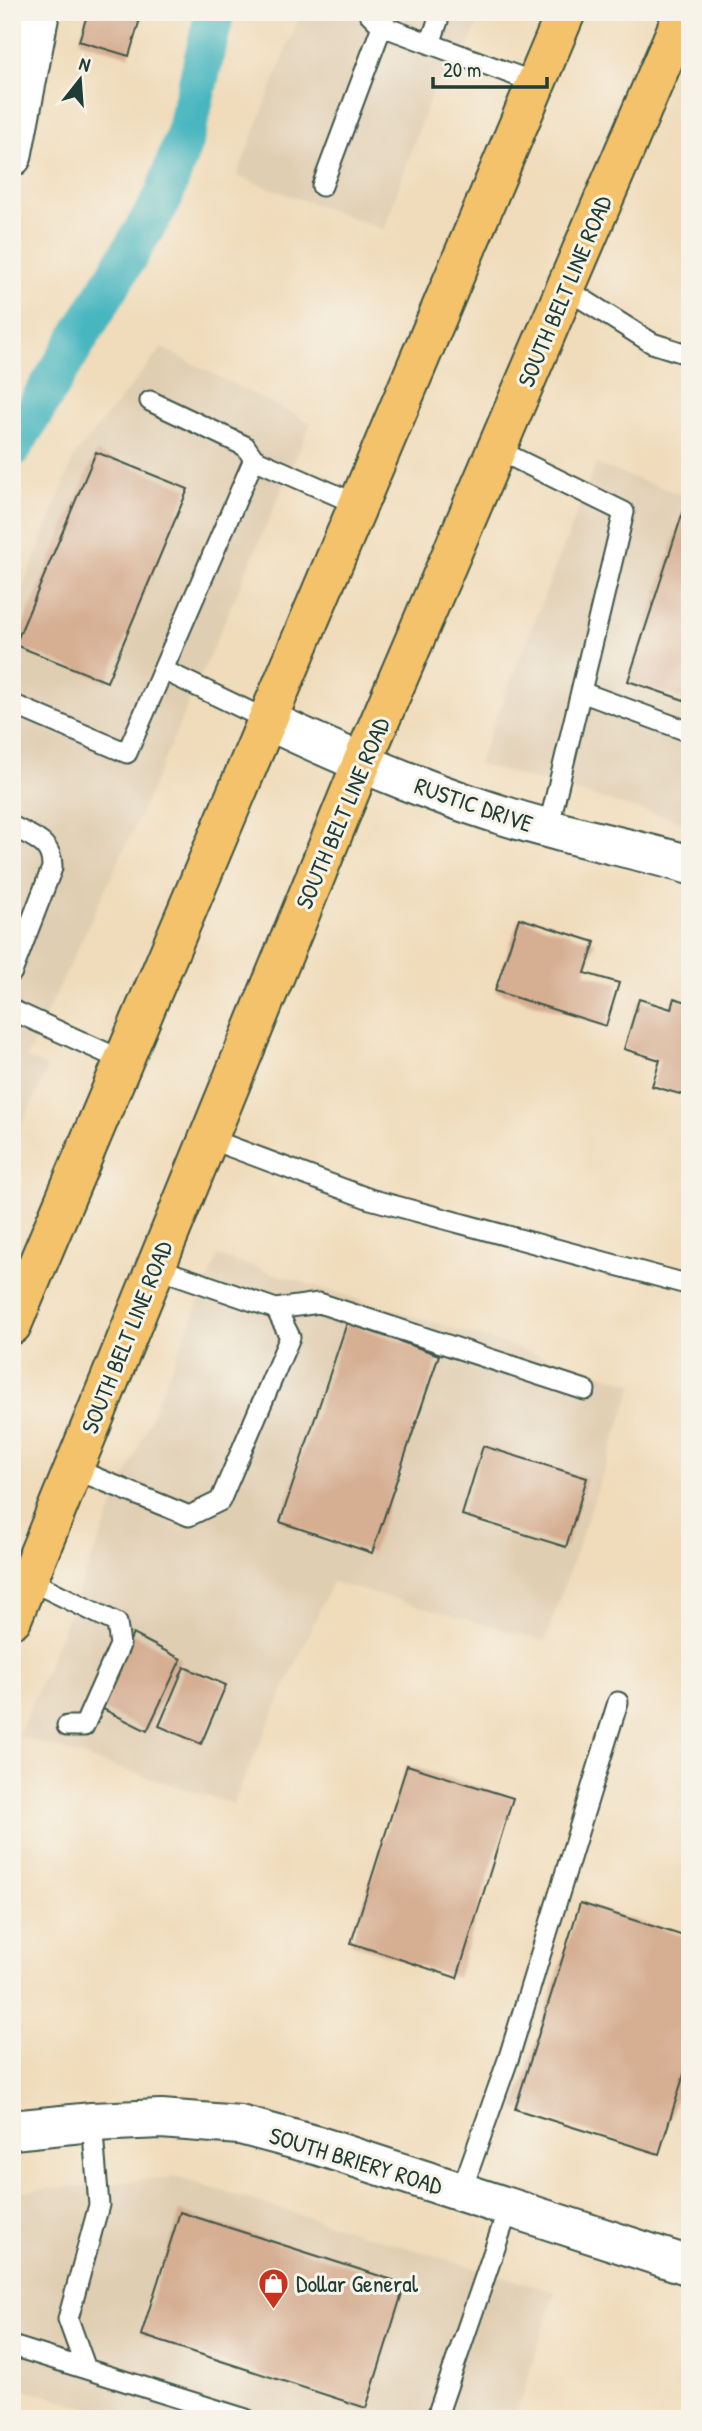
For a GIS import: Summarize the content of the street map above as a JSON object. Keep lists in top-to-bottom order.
{
  "streets": {
    "main road": ["SOUTH BELT LINE ROAD"],
    "street": ["RUSTIC DRIVE", "SOUTH BRIERY ROAD"]
  },
  "crossings": [
    ["SOUTH BELT LINE ROAD", "RUSTIC DRIVE"]
  ],
  "places": {
    "shop": ["Dollar General"]
  },
  "scale_bar": "20 m",
  "north": "top"
}
